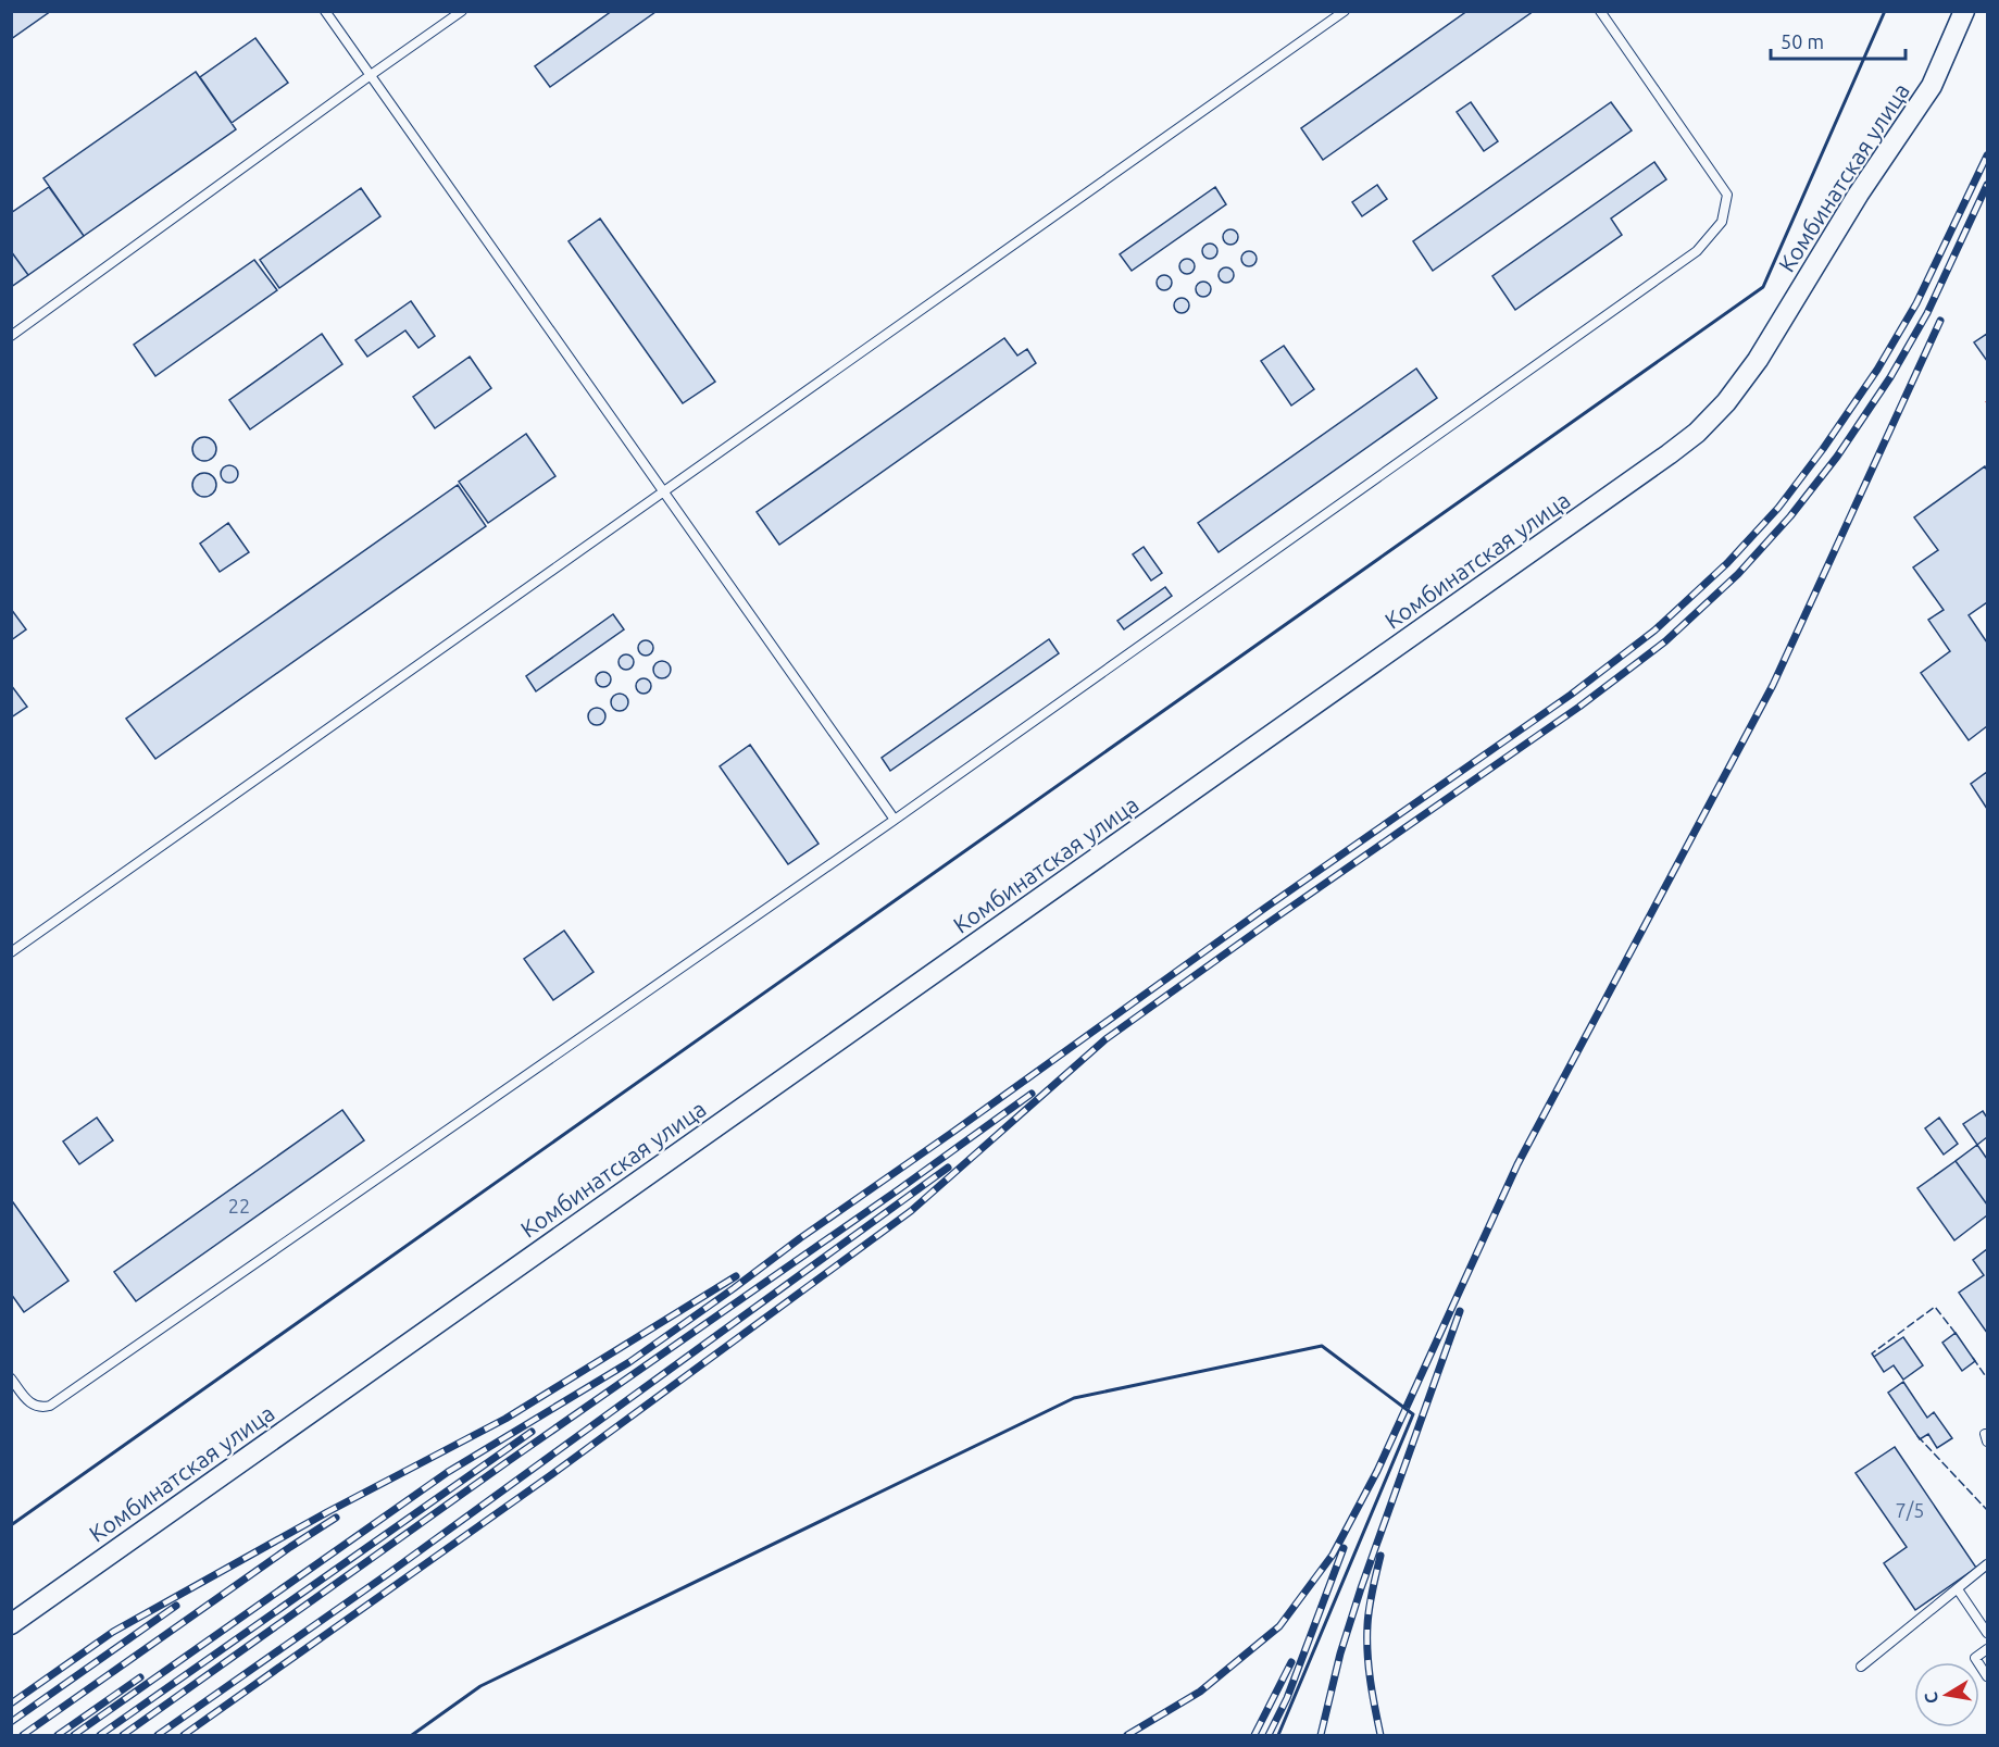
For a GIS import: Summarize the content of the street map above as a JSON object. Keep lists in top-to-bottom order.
{
  "streets": {
    "street": ["Комбинатская улица"]
  },
  "house_numbers": ["22", "7/5"],
  "scale_bar": "50 m",
  "north": "left"
}
